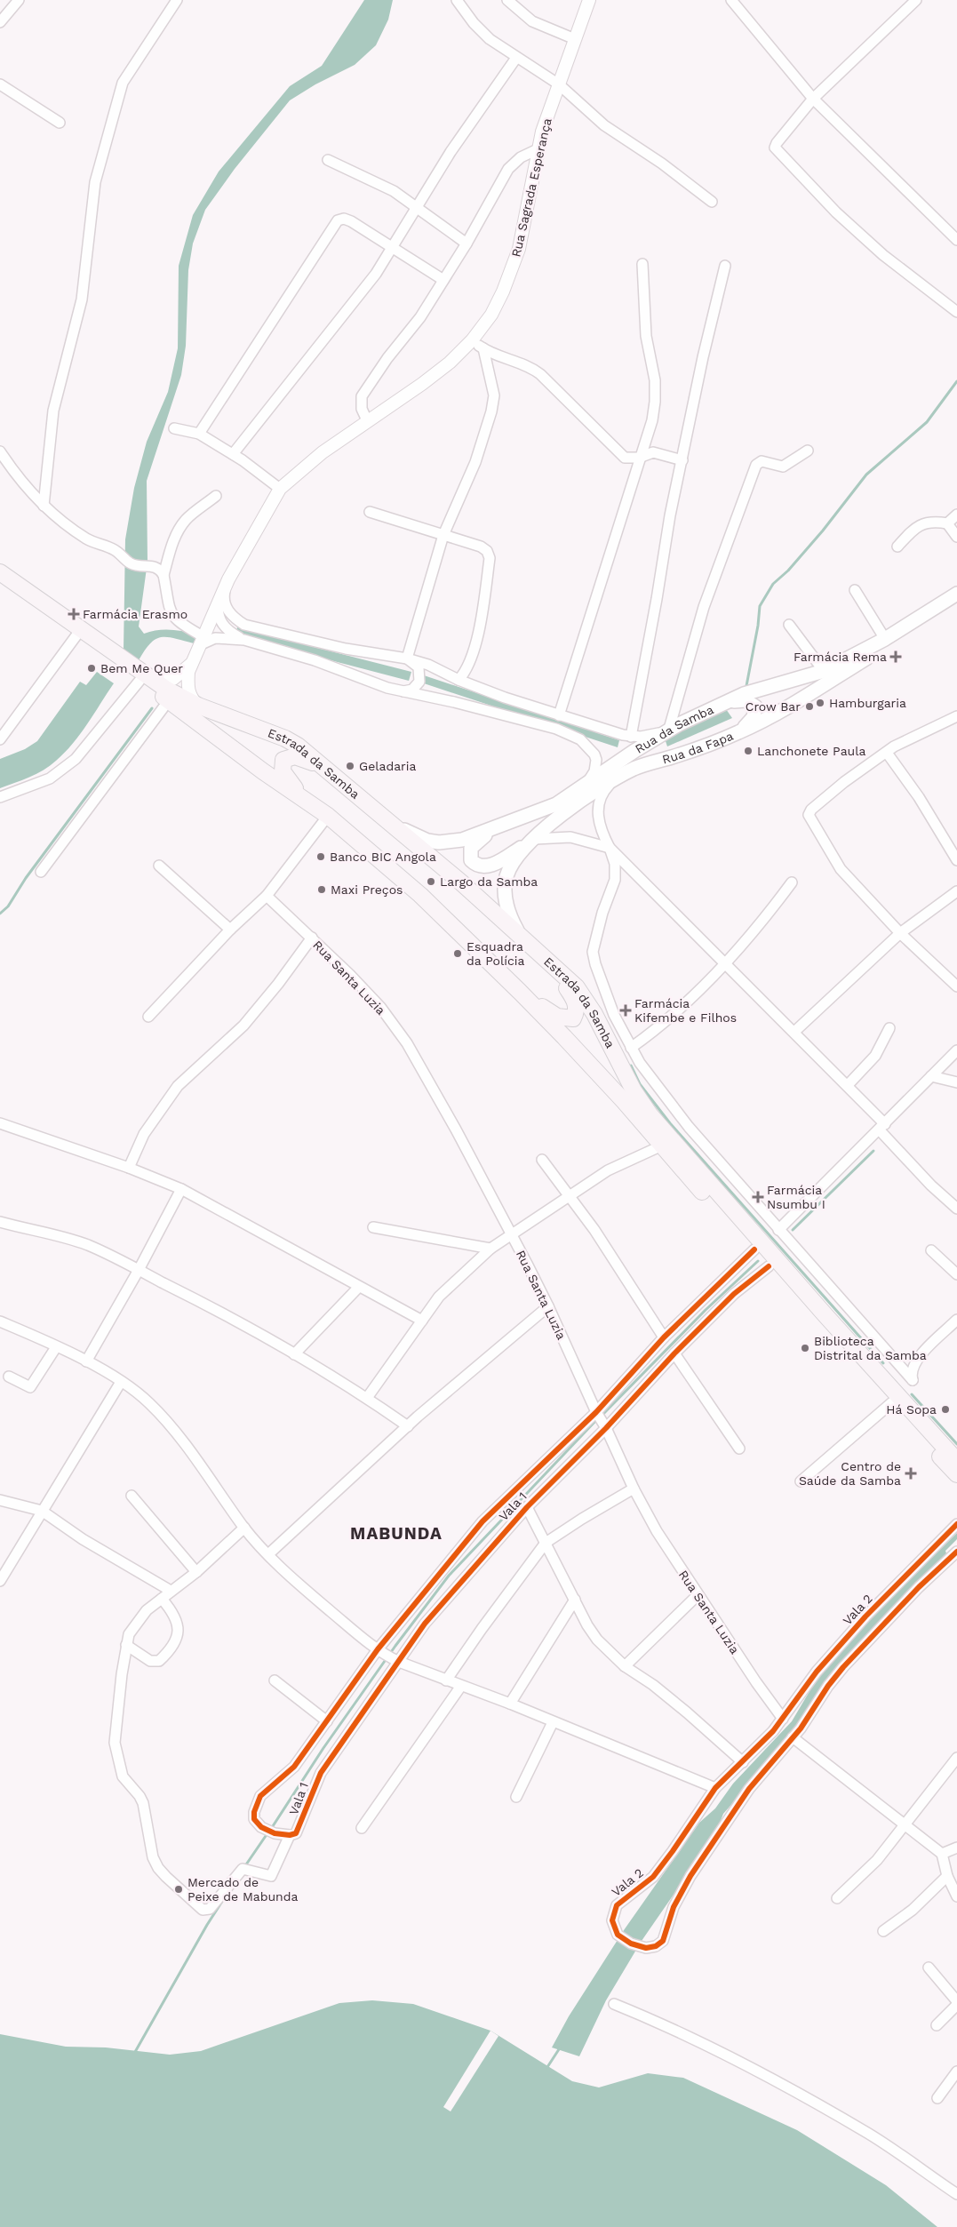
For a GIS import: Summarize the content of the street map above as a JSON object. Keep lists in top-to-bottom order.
{
  "streets": {
    "main road": ["Rua da Samba", "Rua da Fapa", "Estrada da Samba"],
    "street": [
      "Rua Sagrada Esperança",
      "Rua Santa Luzia",
      "Vala 1",
      "Vala 2"
    ]
  },
  "crossings": [
    ["Rua Sagrada Esperança", "Estrada da Samba"],
    ["Rua da Samba", "Estrada da Samba"],
    ["Rua da Fapa", "Estrada da Samba"],
    ["Estrada da Samba", "Vala 1"],
    ["Rua Santa Luzia", "Vala 1"],
    ["Rua Santa Luzia", "Vala 2"]
  ],
  "districts": ["MABUNDA"],
  "places": {
    "health": [
      "Farmácia Erasmo",
      "Farmácia Rema",
      "Farmácia Kifembe e Filhos",
      "Farmácia Nsumbu I",
      "Centro de Saúde da Samba"
    ],
    "other": [
      "Bem Me Quer",
      "Hamburgaria",
      "Crow Bar",
      "Lanchonete Paula",
      "Geladaria",
      "Banco BIC Angola",
      "Largo da Samba",
      "Maxi Preços",
      "Esquadra da Polícia",
      "Biblioteca Distrital da Samba",
      "Há Sopa",
      "Mercado de Peixe de Mabunda"
    ]
  }
}
